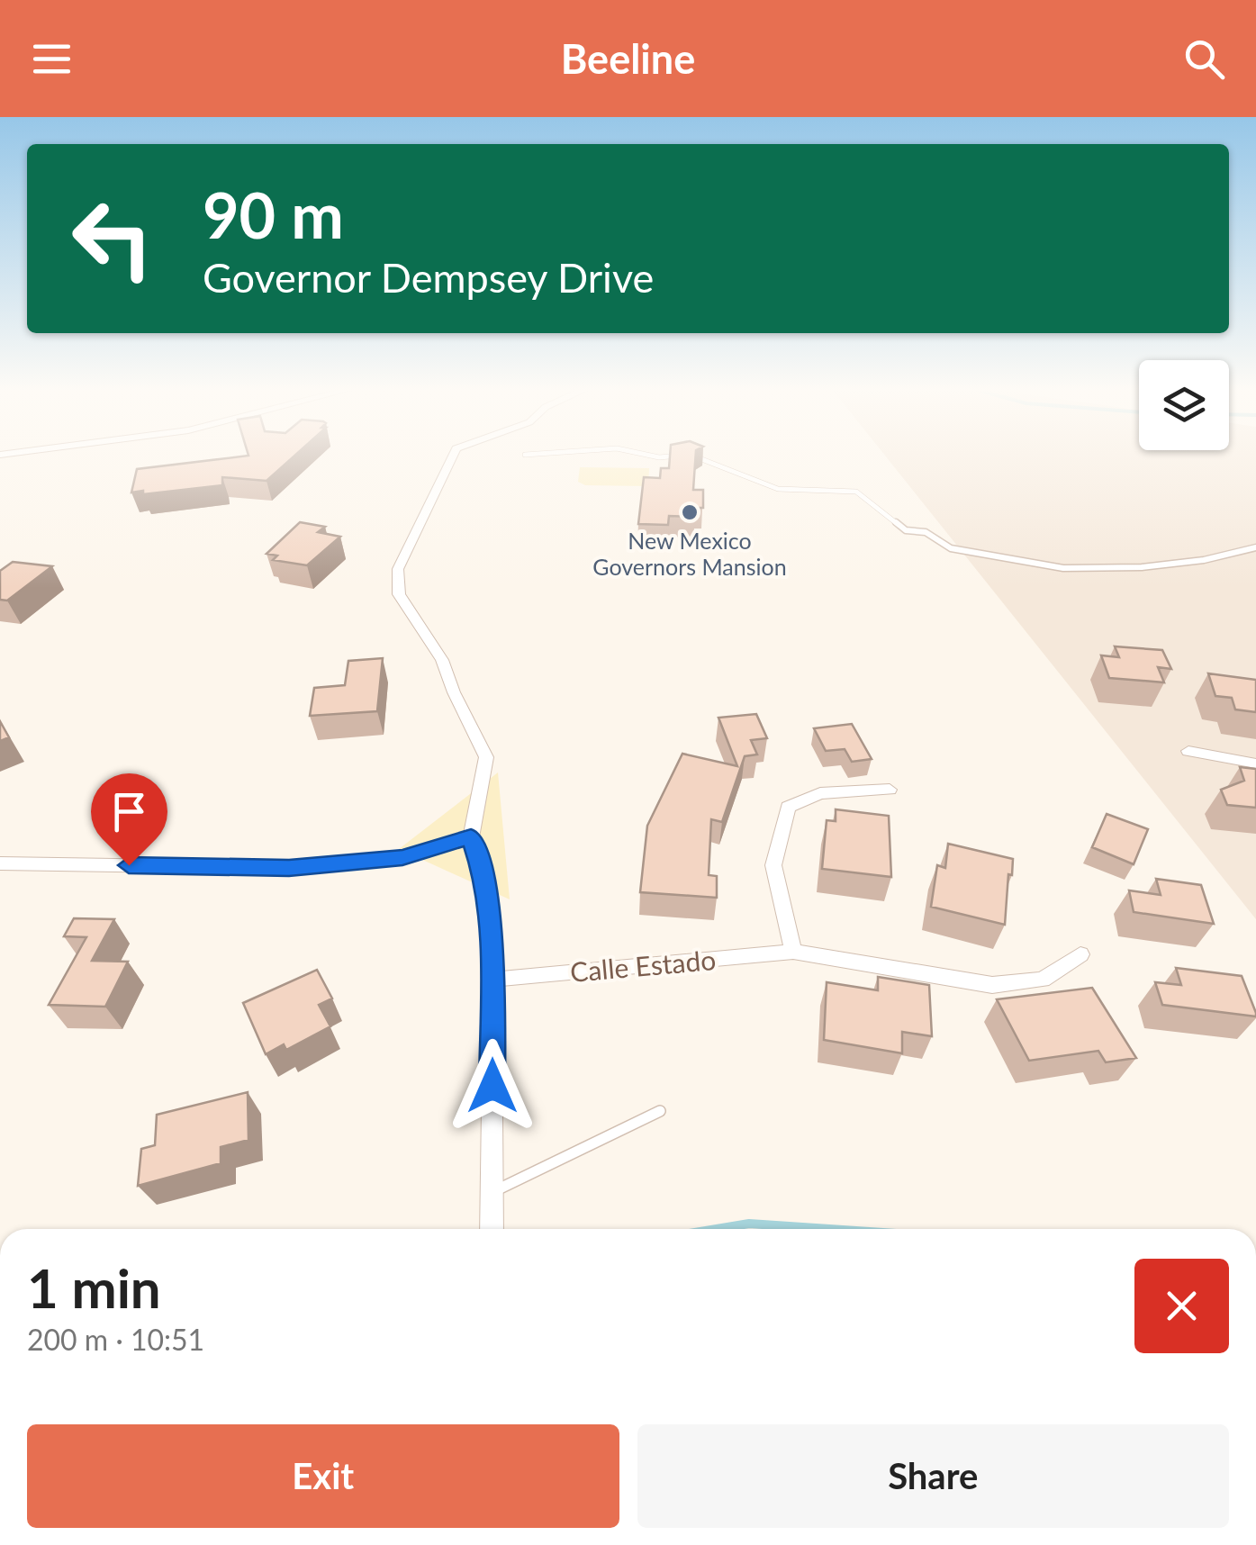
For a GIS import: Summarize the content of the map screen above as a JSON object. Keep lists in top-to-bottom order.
{
  "streets": {
    "street": ["Calle Estado"]
  },
  "places": ["New Mexico Governors Mansion"],
  "page": {
    "header": "Beeline",
    "turn": ["90 m", "Governor Dempsey Drive"],
    "heading": ["1 min", "200 m · 10:51"],
    "buttons": ["Exit", "Share"]
  }
}
